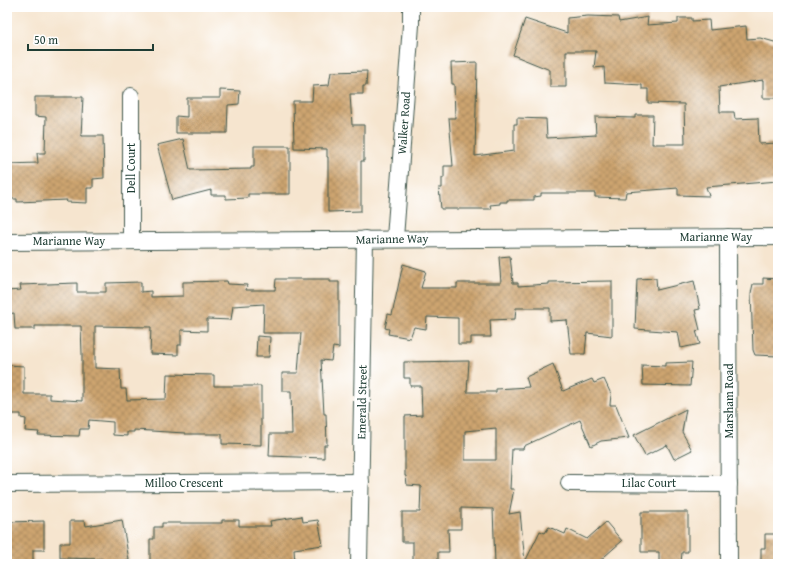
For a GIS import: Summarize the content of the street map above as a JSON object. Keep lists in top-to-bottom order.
{
  "streets": {
    "street": [
      "Walker Road",
      "Dell Court",
      "Marianne Way",
      "Marsham Road",
      "Emerald Street",
      "Milloo Crescent",
      "Lilac Court"
    ]
  },
  "crossings": [
    ["Walker Road", "Marianne Way"],
    ["Dell Court", "Marianne Way"],
    ["Marianne Way", "Marsham Road"],
    ["Marianne Way", "Emerald Street"],
    ["Marsham Road", "Lilac Court"],
    ["Emerald Street", "Milloo Crescent"]
  ],
  "scale_bar": "50 m"
}
